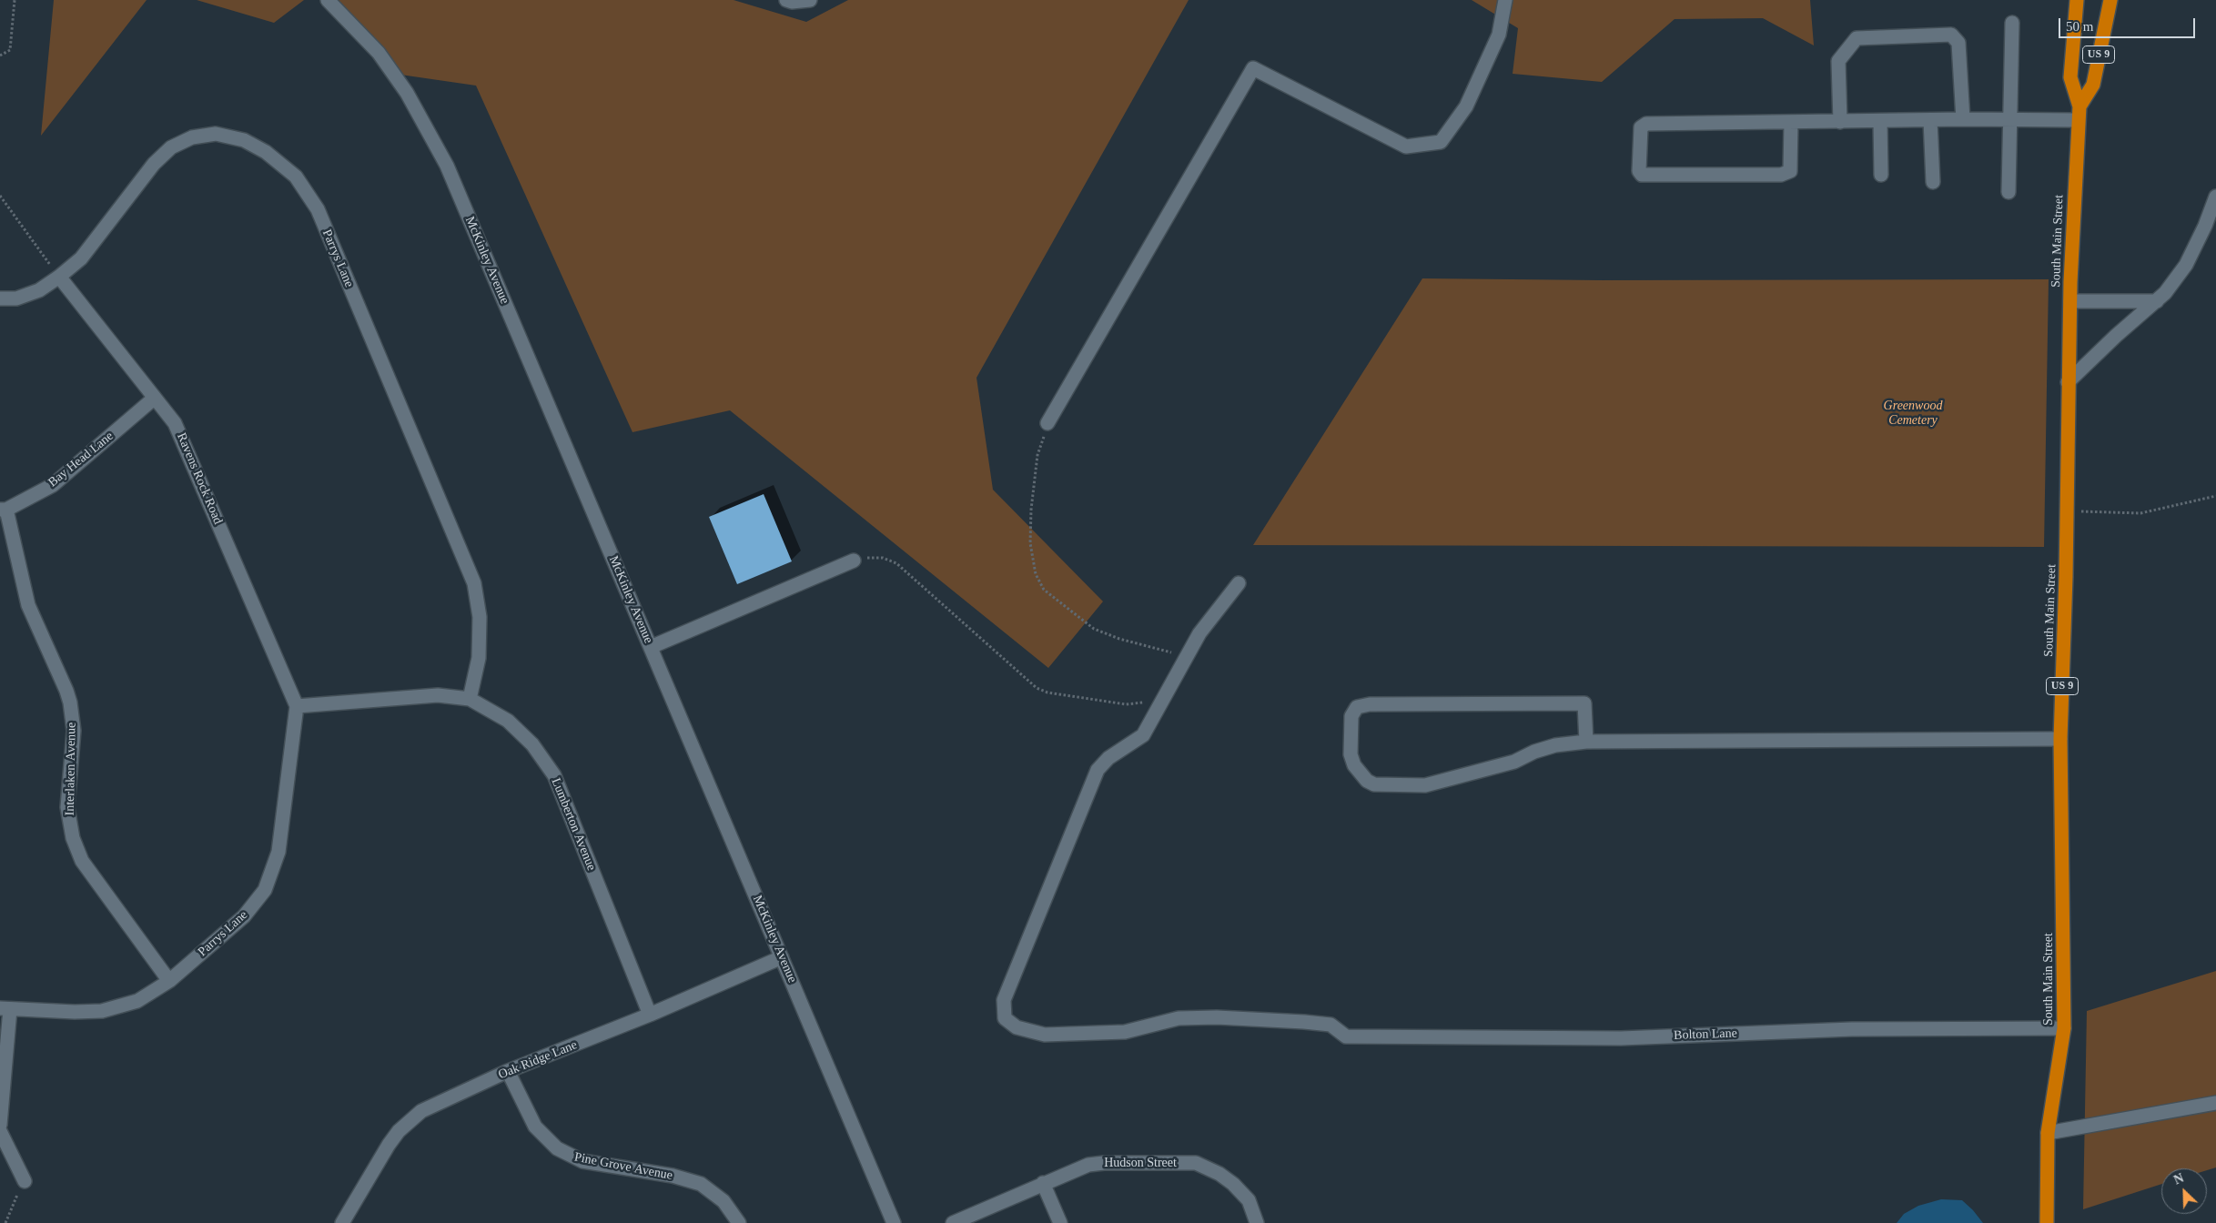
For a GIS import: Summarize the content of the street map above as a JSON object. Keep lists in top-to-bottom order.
{
  "streets": {
    "highway": ["US 9", "South Main Street"],
    "street": [
      "Parrys Lane",
      "McKinley Avenue",
      "Bay Head Lane",
      "Ravens Rock Road",
      "Interlaken Avenue",
      "Lumberton Avenue",
      "Bolton Lane",
      "Oak Ridge Lane",
      "Hudson Street",
      "Pine Grove Avenue"
    ]
  },
  "crossings": [
    ["US 9", "South Main Street"],
    ["South Main Street", "Bolton Lane"],
    ["Parrys Lane", "Ravens Rock Road"],
    ["Parrys Lane", "Interlaken Avenue"],
    ["Parrys Lane", "Lumberton Avenue"],
    ["McKinley Avenue", "Oak Ridge Lane"],
    ["Bay Head Lane", "Ravens Rock Road"],
    ["Bay Head Lane", "Interlaken Avenue"],
    ["Ravens Rock Road", "Lumberton Avenue"],
    ["Lumberton Avenue", "Oak Ridge Lane"],
    ["Oak Ridge Lane", "Pine Grove Avenue"]
  ],
  "parks": ["Greenwood Cemetery"],
  "scale_bar": "50 m",
  "north": "top left"
}
